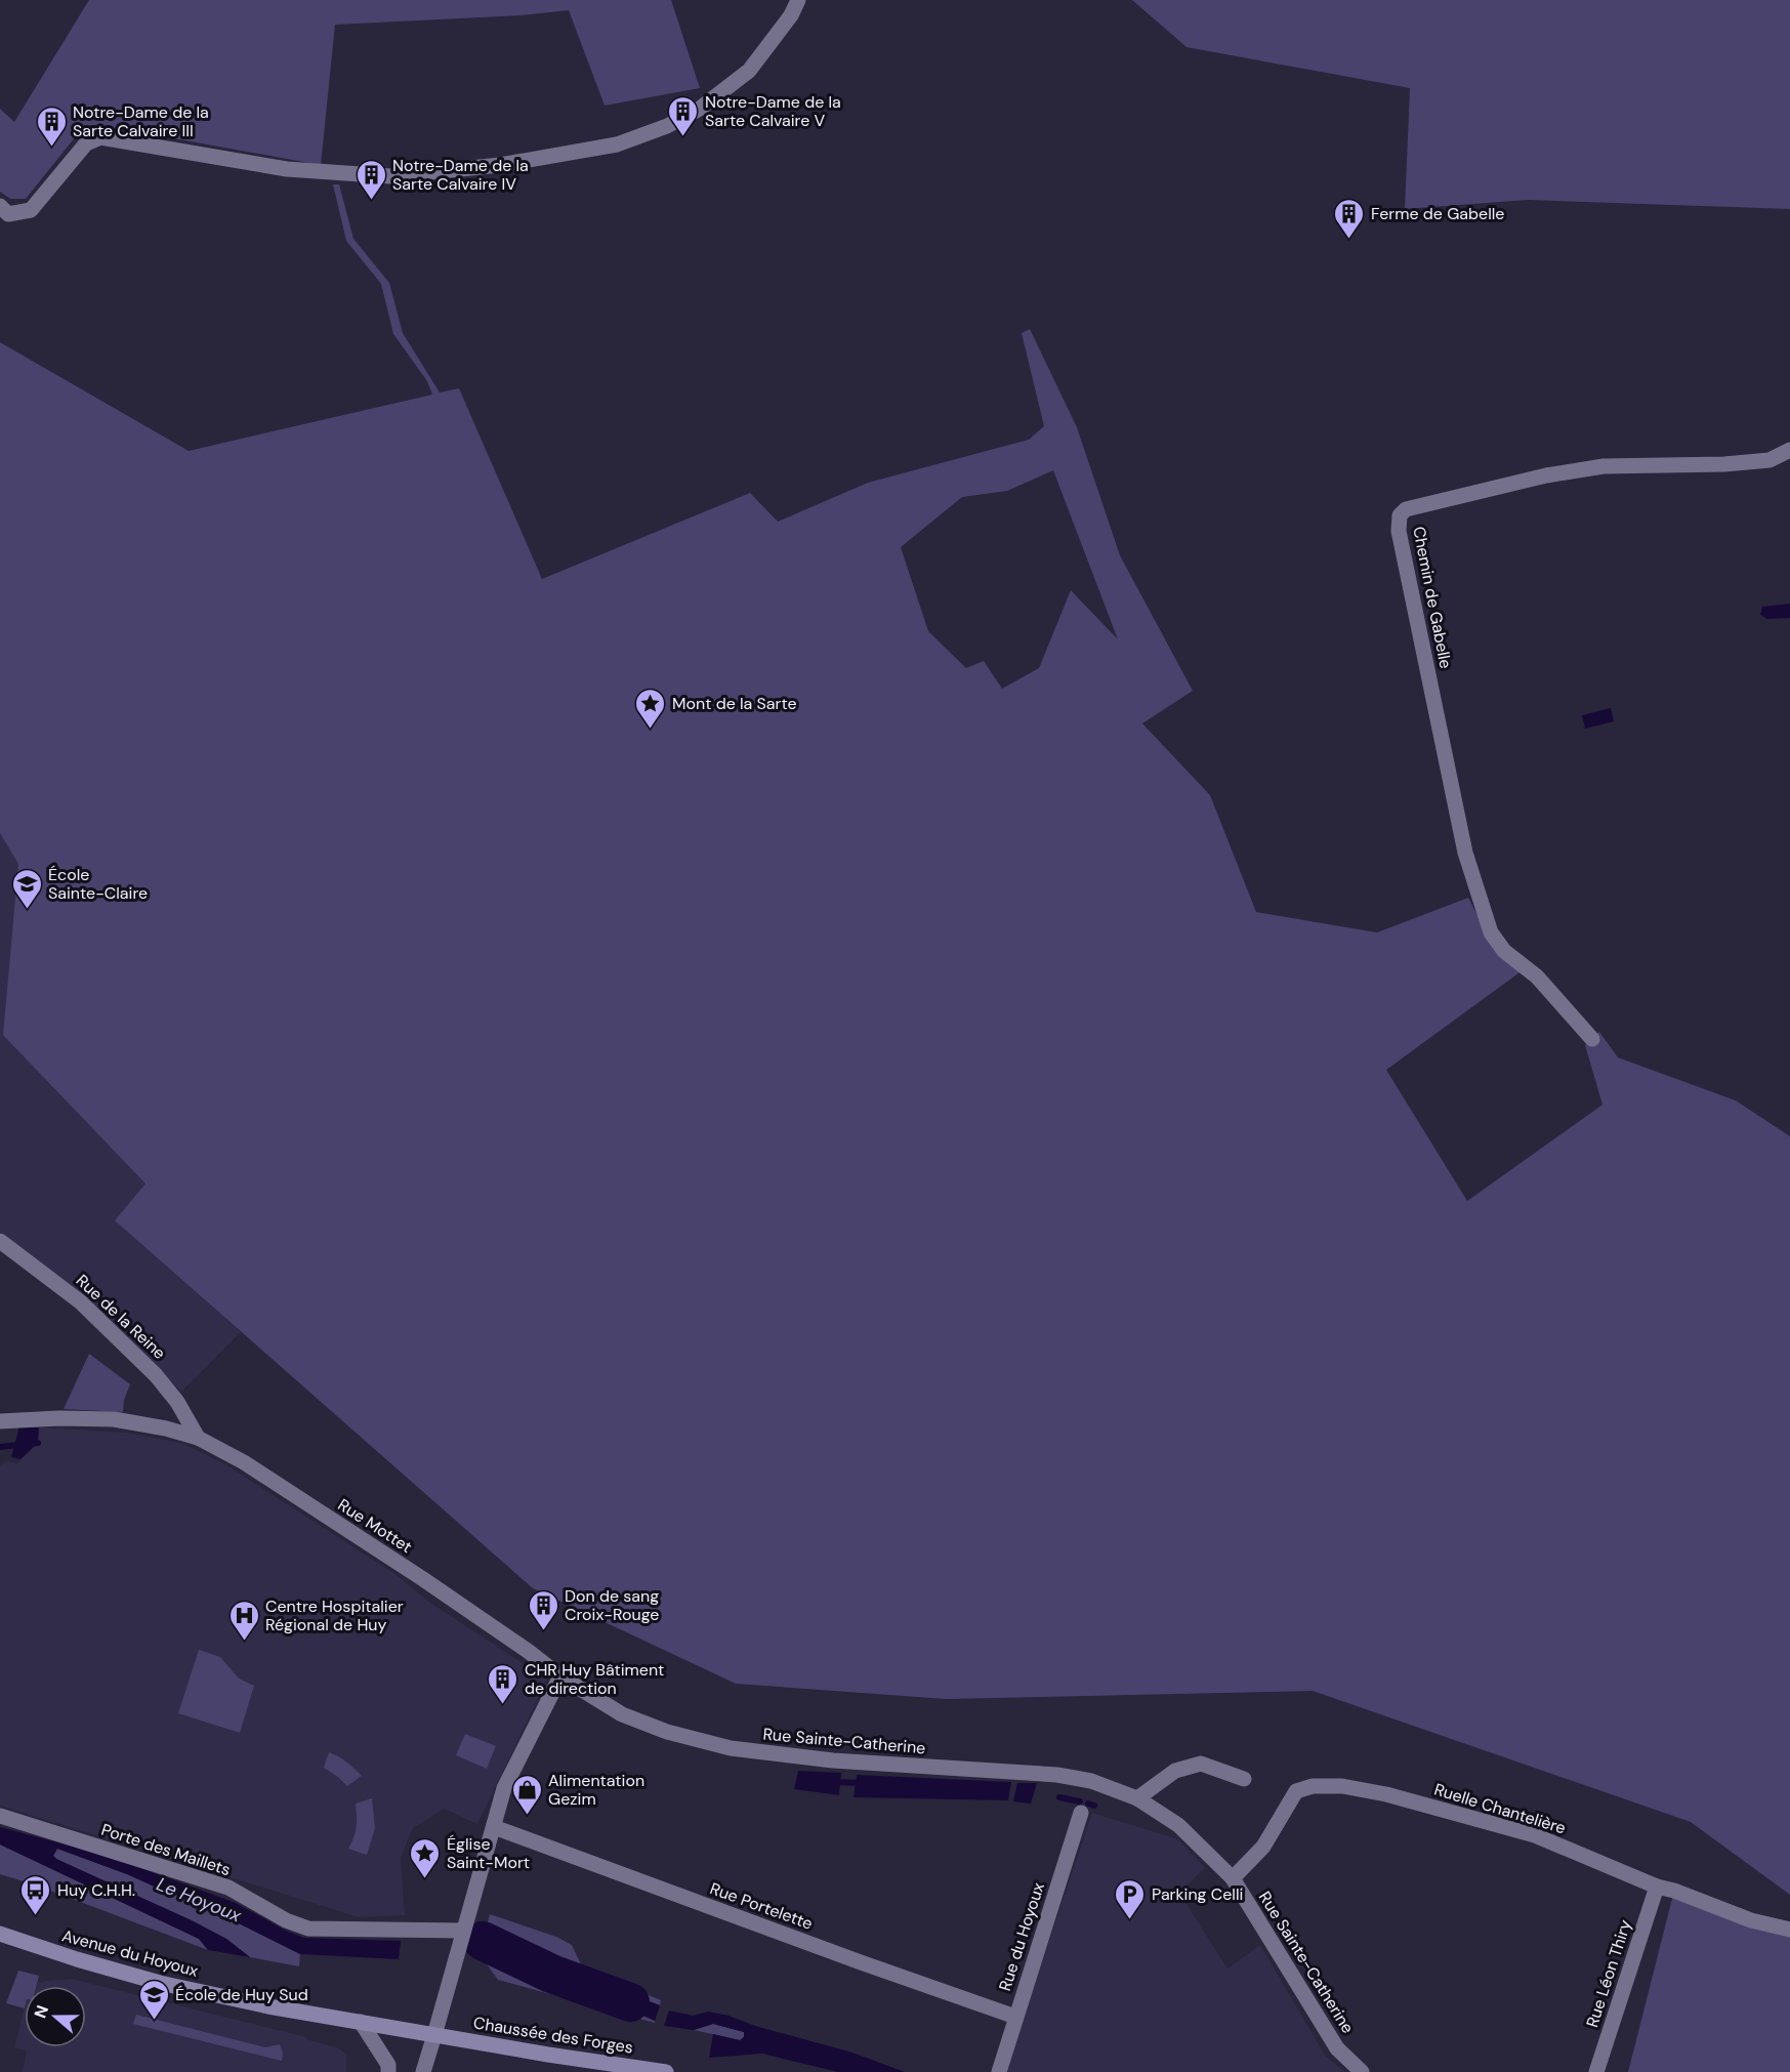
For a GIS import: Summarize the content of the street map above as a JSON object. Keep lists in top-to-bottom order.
{
  "streets": {
    "main road": ["Avenue du Hoyoux", "Chaussée des Forges"],
    "street": [
      "Chemin de Gabelle",
      "Rue de la Reine",
      "Rue Mottet",
      "Rue Sainte-Catherine",
      "Ruelle Chantelière",
      "Porte des Maillets",
      "Rue Portelette",
      "Rue du Hoyoux",
      "Rue Léon Thiry"
    ]
  },
  "crossings": [
    ["Rue de la Reine", "Rue Mottet"],
    ["Rue Mottet", "Rue Sainte-Catherine"],
    ["Rue Sainte-Catherine", "Ruelle Chantelière"],
    ["Ruelle Chantelière", "Rue Léon Thiry"],
    ["Rue Portelette", "Rue du Hoyoux"],
    ["Avenue du Hoyoux", "Chaussée des Forges"]
  ],
  "water": ["Le Hoyoux"],
  "places": {
    "building": [
      "Notre-Dame de la Sarte Calvaire V",
      "Notre-Dame de la Sarte Calvaire III",
      "Notre-Dame de la Sarte Calvaire IV",
      "Ferme de Gabelle",
      "Don de sang Croix-Rouge",
      "CHR Huy Bâtiment de direction"
    ],
    "place": ["Mont de la Sarte", "Église Saint-Mort"],
    "school or university": ["École Sainte-Claire", "École de Huy Sud"],
    "hospital": ["Centre Hospitalier Régional de Huy"],
    "shop": ["Alimentation Gezim"],
    "bus stop": ["Huy C.H.H."],
    "parking": ["Parking Celli"]
  },
  "north": "left"
}
